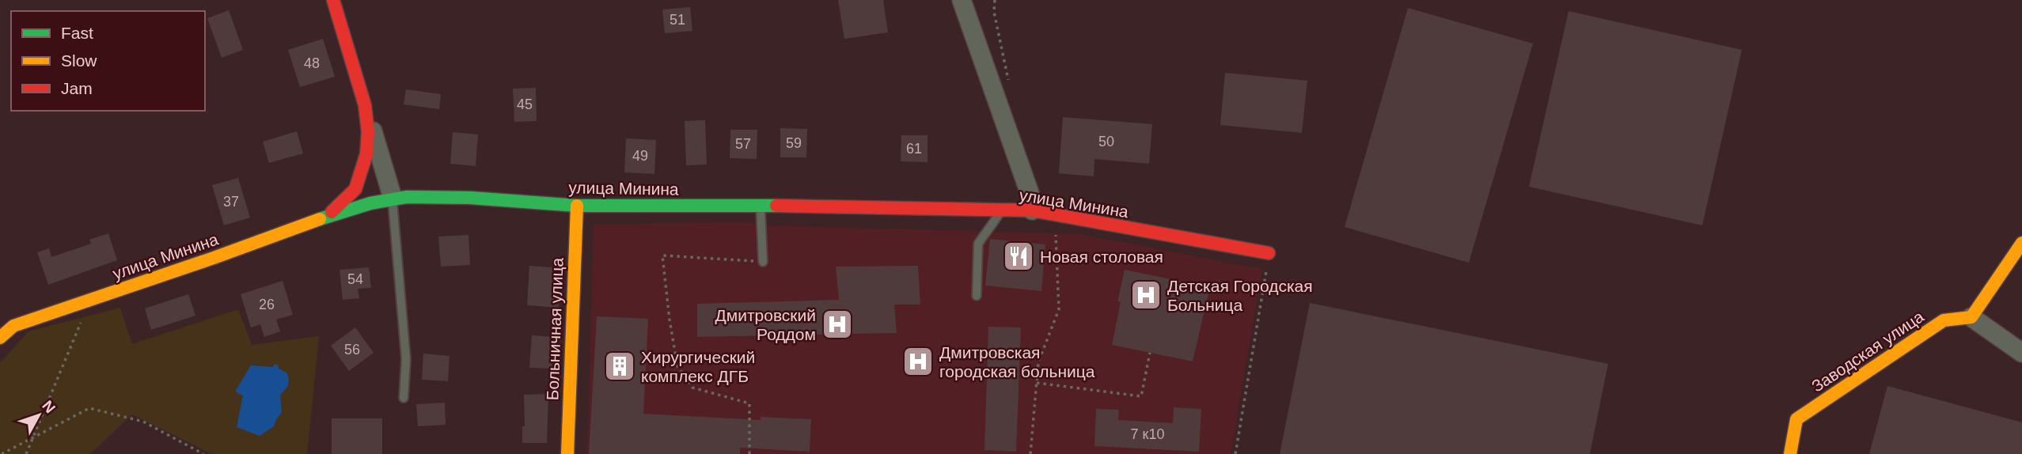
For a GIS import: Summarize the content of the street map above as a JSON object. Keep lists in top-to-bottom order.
{
  "streets": {
    "street": ["улица Минина", "Больничная улица", "Заводская улица"]
  },
  "crossings": [
    ["улица Минина", "Больничная улица"]
  ],
  "places": {
    "restaurant": ["Новая столовая"],
    "hospital": ["Детская Городская Больница", "Дмитровский Роддом", "Дмитровская городская больница"],
    "building": ["Хирургический комплекс ДГБ"]
  },
  "house_numbers": [
    "51",
    "48",
    "45",
    "50",
    "59",
    "57",
    "61",
    "49",
    "37",
    "54",
    "26",
    "56",
    "7 к10"
  ],
  "legend": ["Fast", "Slow", "Jam"],
  "north": "top right"
}
